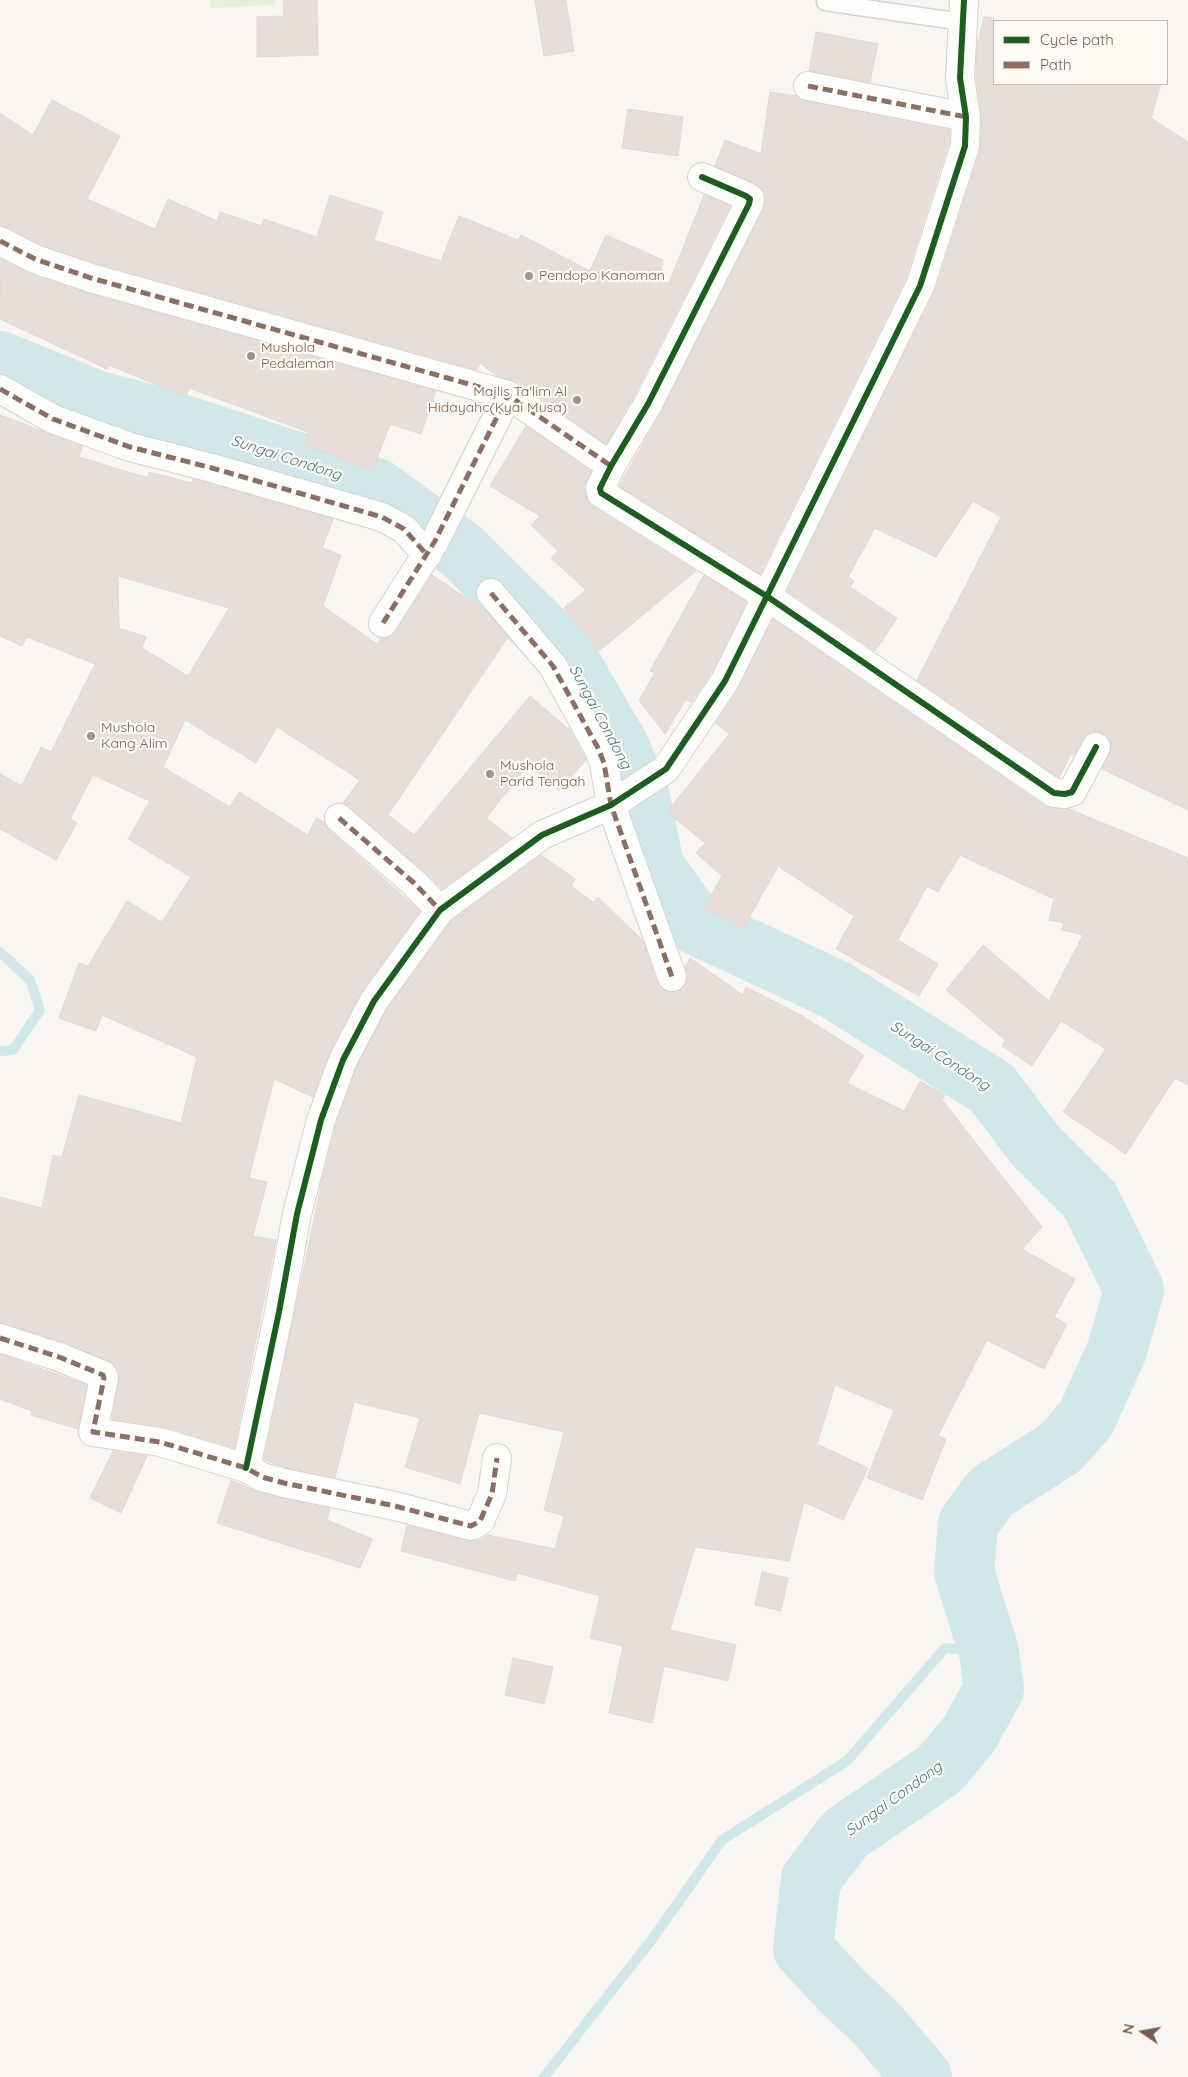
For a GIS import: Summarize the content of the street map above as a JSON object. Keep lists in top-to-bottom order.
{
  "water": ["Sungai Condong"],
  "places": [
    "Pendopo Kanoman",
    "Mushola Pedaleman",
    "Majlis Ta'lim Al Hidayahc(Kyai Musa)",
    "Mushola Kang Alim",
    "Mushola Parid Tengah"
  ],
  "legend": ["Cycle path", "Path"],
  "north": "left"
}
